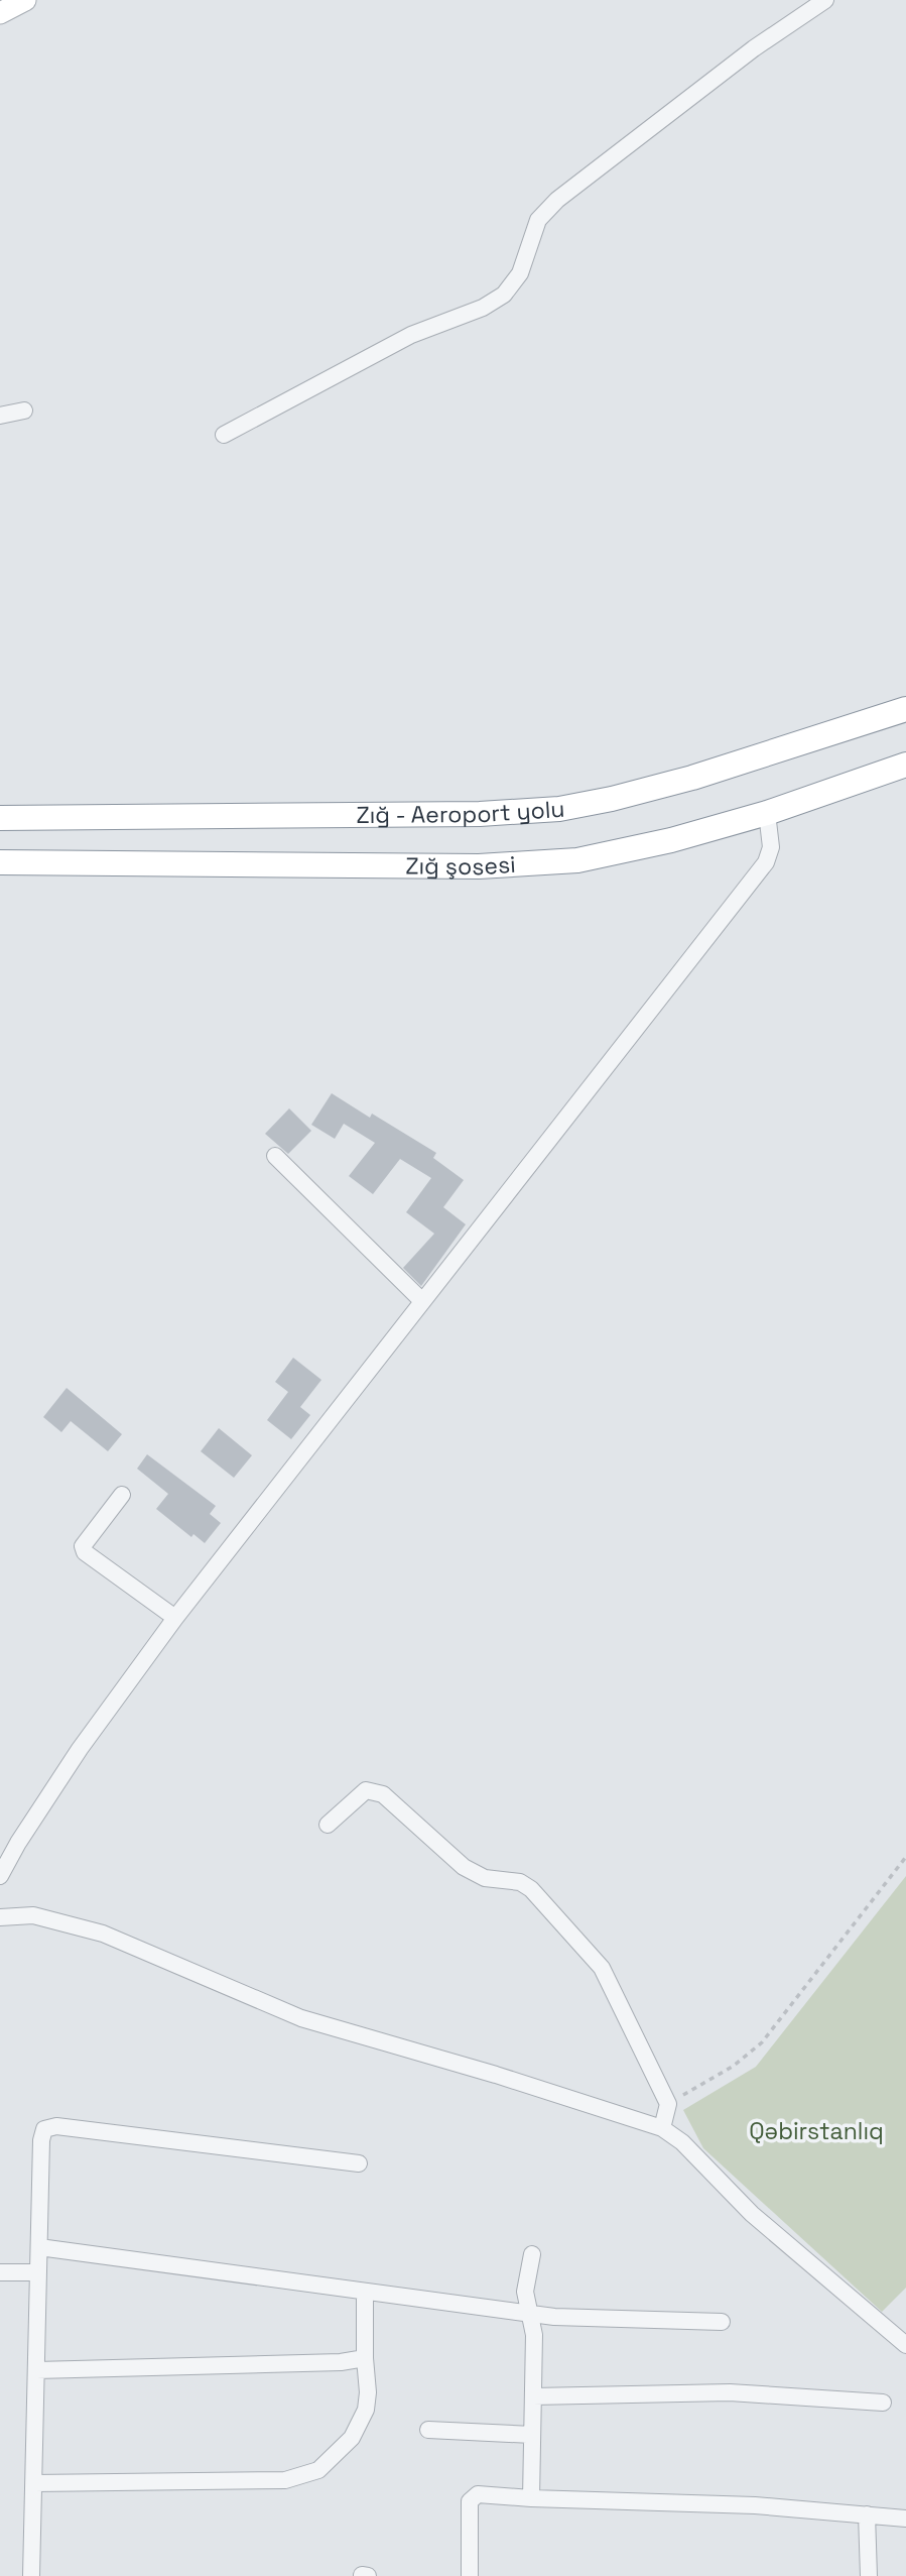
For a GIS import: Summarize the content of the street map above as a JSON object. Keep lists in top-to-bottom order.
{
  "streets": {
    "highway": ["Zığ - Aeroport yolu", "Zığ şosesi"]
  },
  "parks": ["Qəbirstanlıq"]
}
